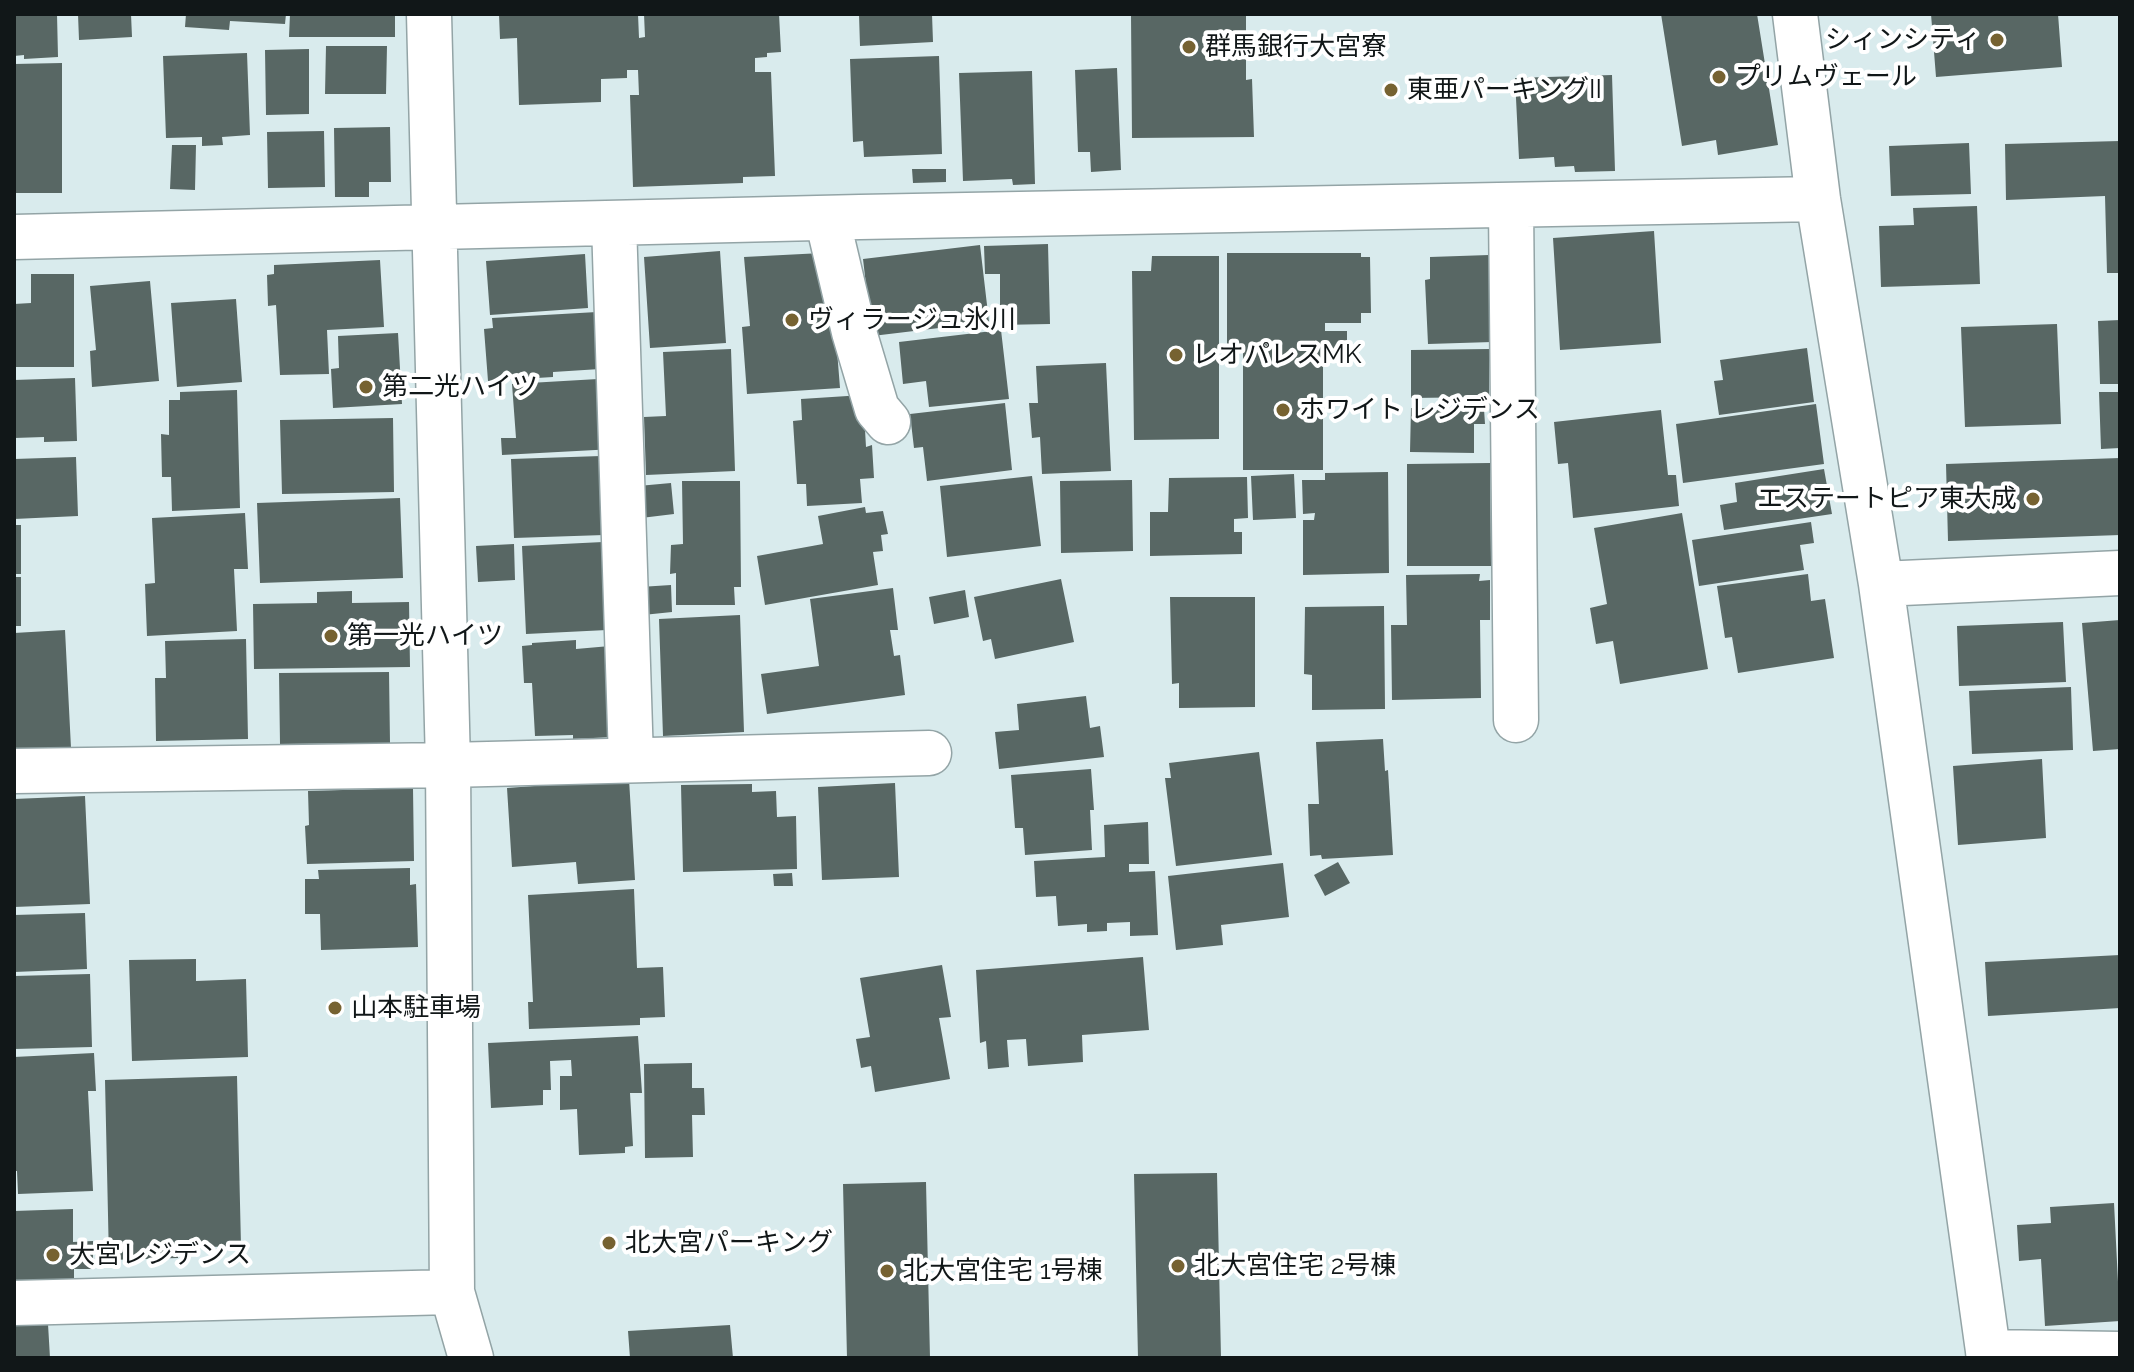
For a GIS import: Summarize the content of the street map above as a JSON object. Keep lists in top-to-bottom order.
{
  "places": [
    "シィンシティ",
    "群馬銀行大宮寮",
    "プリムヴェール",
    "東亜パーキングII",
    "ヴィラージュ氷川",
    "レオパレスMK",
    "第二光ハイツ",
    "ホワイト レジデンス",
    "エステートピア東大成",
    "第一光ハイツ",
    "山本駐車場",
    "北大宮パーキング",
    "大宮レジデンス",
    "北大宮住宅 2号棟",
    "北大宮住宅 1号棟"
  ]
}
